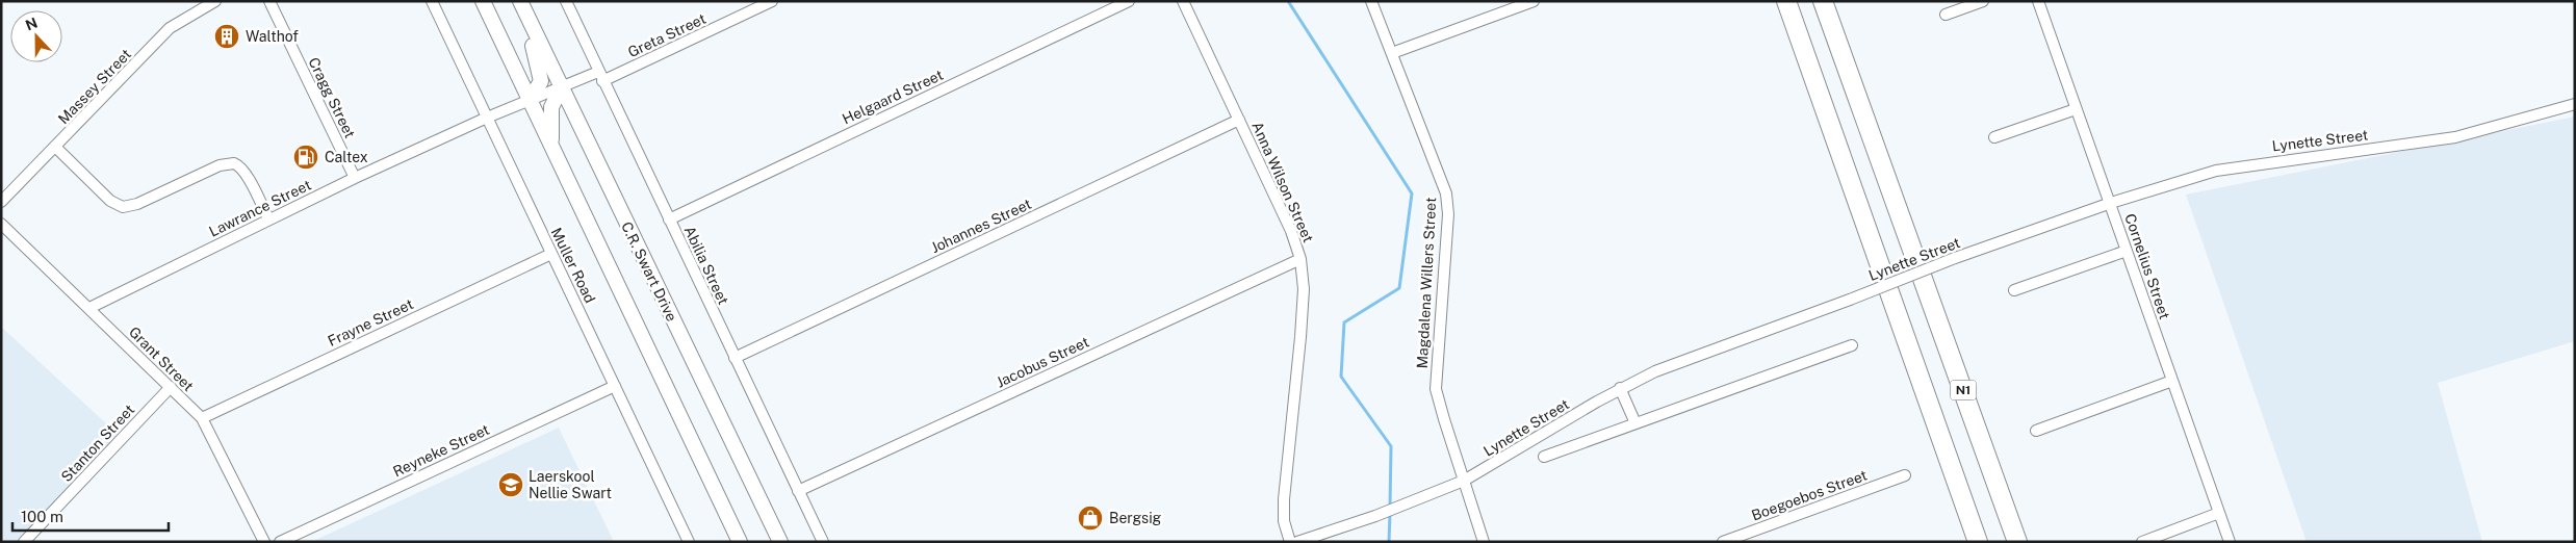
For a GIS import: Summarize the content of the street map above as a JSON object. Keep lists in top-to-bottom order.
{
  "streets": {
    "highway": ["N1"],
    "main road": ["C.R. Swart Drive"],
    "street": [
      "Greta Street",
      "Massey Street",
      "Helgaard Street",
      "Cragg Street",
      "Lynette Street",
      "Anna Wilson Street",
      "Lawrance Street",
      "Johannes Street",
      "Muller Road",
      "Abilia Street",
      "Cornelius Street",
      "Magdalena Willers Street",
      "Frayne Street",
      "Grant Street",
      "Jacobus Street",
      "Stanton Street",
      "Reyneke Street",
      "Boegoebos Street"
    ]
  },
  "crossings": [
    ["Greta Street", "Lawrance Street"],
    ["Greta Street", "Abilia Street"],
    ["Greta Street", "C.R. Swart Drive"],
    ["Helgaard Street", "Abilia Street"],
    ["Cragg Street", "Lawrance Street"],
    ["Lynette Street", "Cornelius Street"],
    ["Lynette Street", "Magdalena Willers Street"],
    ["Anna Wilson Street", "Johannes Street"],
    ["Anna Wilson Street", "Jacobus Street"],
    ["Lawrance Street", "Muller Road"],
    ["Lawrance Street", "Grant Street"],
    ["Johannes Street", "Abilia Street"],
    ["Muller Road", "Frayne Street"],
    ["Muller Road", "Reyneke Street"],
    ["Abilia Street", "Jacobus Street"],
    ["Frayne Street", "Grant Street"],
    ["Grant Street", "Stanton Street"]
  ],
  "places": {
    "building": ["Walthof"],
    "fuel station": ["Caltex"],
    "school or university": ["Laerskool Nellie Swart"],
    "shop": ["Bergsig"]
  },
  "scale_bar": "100 m",
  "north": "top"
}
